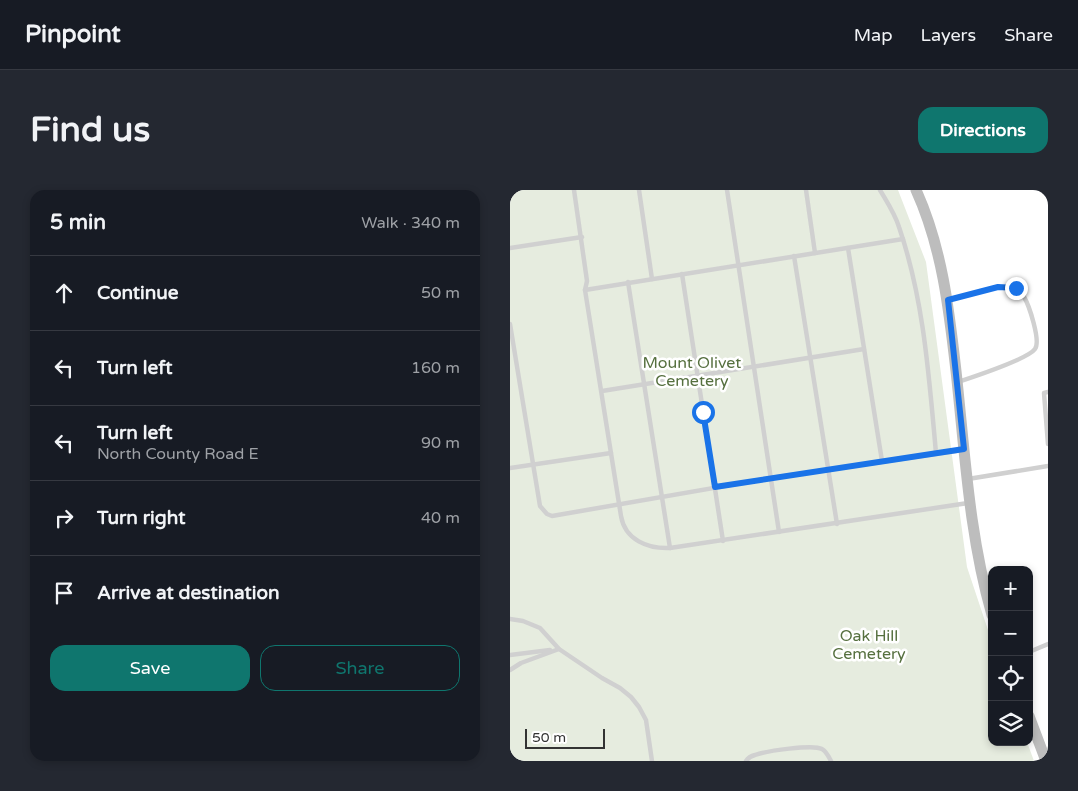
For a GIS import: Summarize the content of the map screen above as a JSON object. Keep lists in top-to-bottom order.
{
  "parks": ["Mount Olivet Cemetery", "Oak Hill Cemetery"],
  "scale_bar": "50 m",
  "page": {
    "header": "Pinpoint",
    "nav": ["Map", "Layers", "Share"],
    "buttons": [
      "Directions",
      ["Save", "Share"]
    ],
    "title": "Find us",
    "heading": ["5 min", "Walk · 340 m"],
    "list": [
      ["Continue", "50 m"],
      ["Turn left", "160 m"],
      ["Turn left", "North County Road E", "90 m"],
      ["Turn right", "40 m"],
      "Arrive at destination"
    ],
    "map_buttons": ["+", "−"],
    "scale": "50 m"
  }
}
